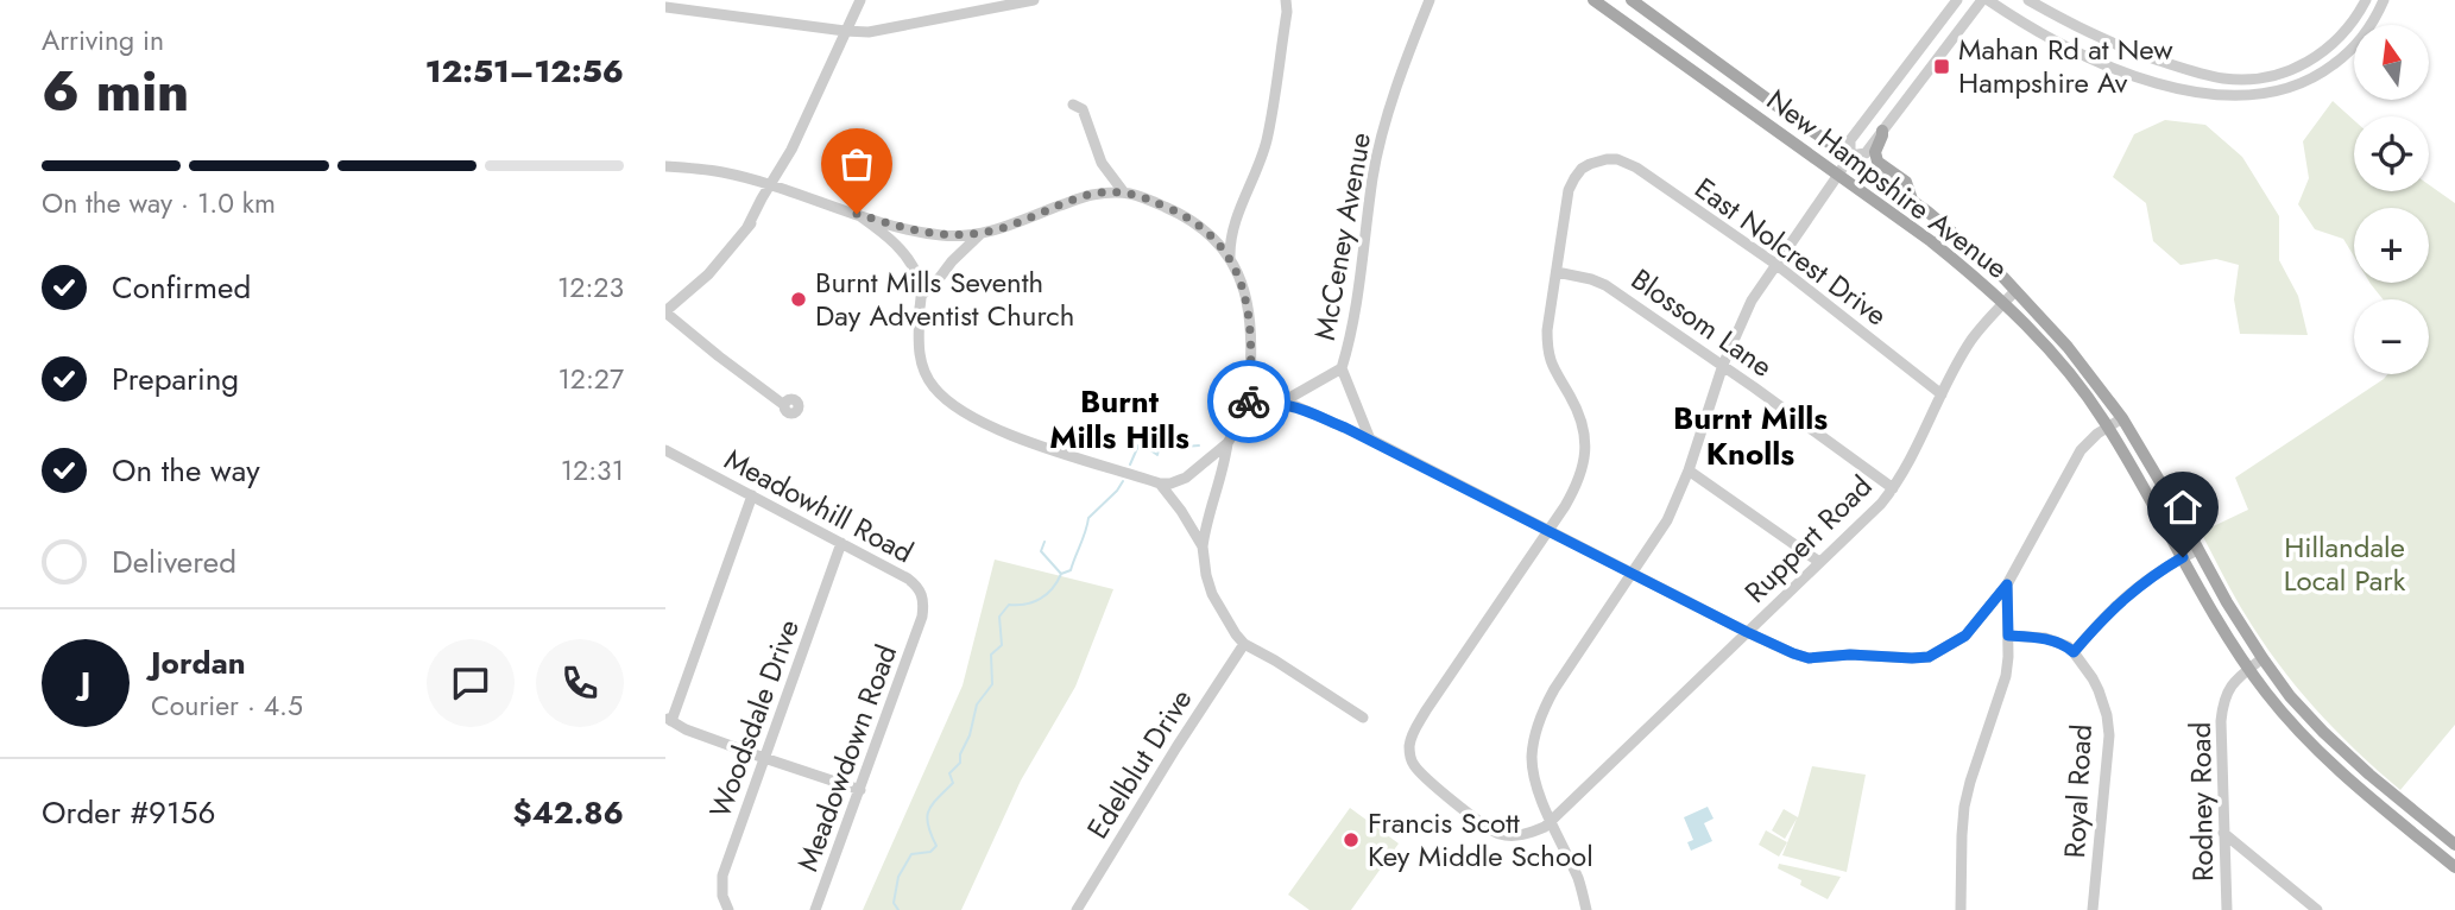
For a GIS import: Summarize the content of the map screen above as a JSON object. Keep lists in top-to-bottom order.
{
  "streets": {
    "main road": ["New Hampshire Avenue"],
    "street": [
      "McCeney Avenue",
      "East Nolcrest Drive",
      "Blossom Lane",
      "Meadowhill Road",
      "Ruppert Road",
      "Woodsdale Drive",
      "Meadowdown Road",
      "Edelblut Drive",
      "Royal Road",
      "Rodney Road"
    ]
  },
  "crossings": [
    ["New Hampshire Avenue", "Ruppert Road"],
    ["New Hampshire Avenue", "Rodney Road"],
    ["East Nolcrest Drive", "Blossom Lane"],
    ["East Nolcrest Drive", "Ruppert Road"],
    ["Blossom Lane", "Ruppert Road"],
    ["Meadowhill Road", "Woodsdale Drive"],
    ["Meadowhill Road", "Meadowdown Road"]
  ],
  "districts": ["Burnt Mills Hills", "Burnt Mills Knolls"],
  "parks": ["Hillandale Local Park"],
  "places": {
    "transit": ["Mahan Rd at New Hampshire Av"],
    "other": ["Burnt Mills Seventh Day Adventist Church", "Francis Scott Key Middle School"]
  },
  "north": "top",
  "page": {
    "heading": ["6 min", "Arriving in", "12:51–12:56"],
    "panel": [
      "Jordan",
      "Courier · 4.5",
      "Order #9156",
      "$42.86"
    ],
    "map_buttons": ["+", "−"],
    "bar": "On the way · 1.0 km",
    "list": [
      ["Confirmed", "12:23"],
      ["Preparing", "12:27"],
      ["On the way", "12:31"],
      "Delivered"
    ],
    "round": "J"
  }
}
